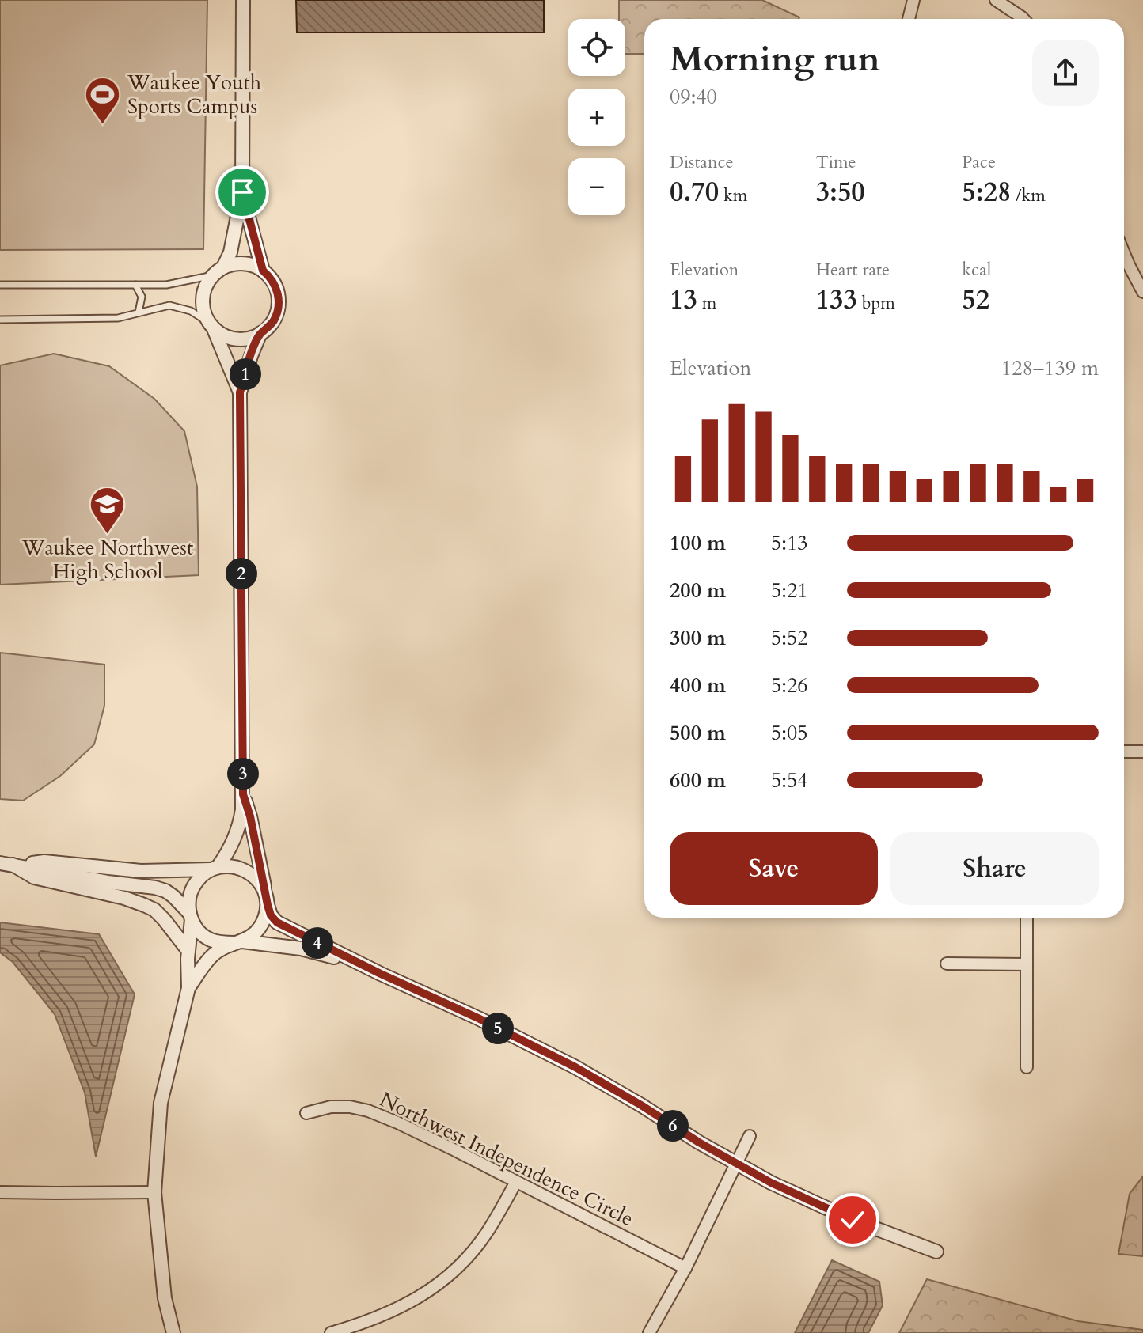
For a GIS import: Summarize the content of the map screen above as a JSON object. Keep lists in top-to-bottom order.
{
  "streets": {
    "street": ["Northwest Independence Circle"]
  },
  "places": {
    "sports": ["Waukee Youth Sports Campus"],
    "school or university": ["Waukee Northwest High School"]
  },
  "page": {
    "map_buttons": ["+", "−"],
    "heading": ["Morning run", "09:40"],
    "stats": [
      ["Distance", "0.70 km"],
      ["Time", "3:50"],
      ["Pace", "5:28 /km"],
      ["Elevation", "13 m"],
      ["Heart rate", "133 bpm"],
      ["kcal", "52"]
    ],
    "chart": ["Elevation", "128–139 m"],
    "pins": [
      "1",
      "2",
      "3",
      "4",
      "5",
      "6"
    ],
    "list": [
      {
        "name": "100 m",
        "note": "5:13"
      },
      {
        "name": "200 m",
        "note": "5:21"
      },
      {
        "name": "300 m",
        "note": "5:52"
      },
      {
        "name": "400 m",
        "note": "5:26"
      },
      {
        "name": "500 m",
        "note": "5:05"
      },
      {
        "name": "600 m",
        "note": "5:54"
      }
    ],
    "buttons": ["Save", "Share"]
  }
}
